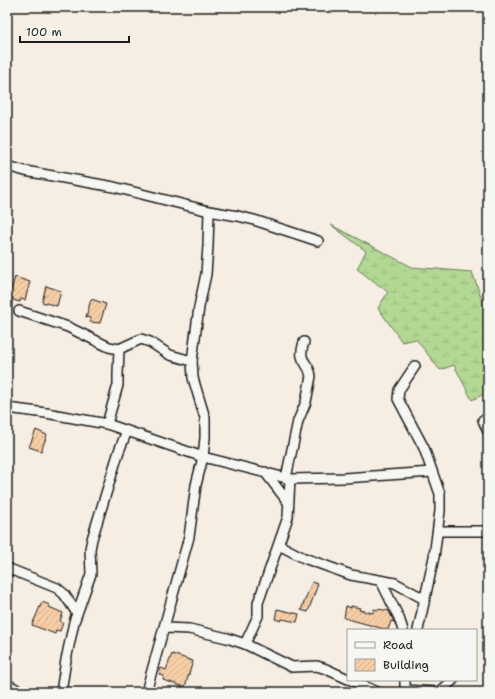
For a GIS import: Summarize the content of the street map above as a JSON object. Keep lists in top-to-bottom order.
{
  "legend": ["Road", "Building"],
  "scale_bar": "100 m"
}
